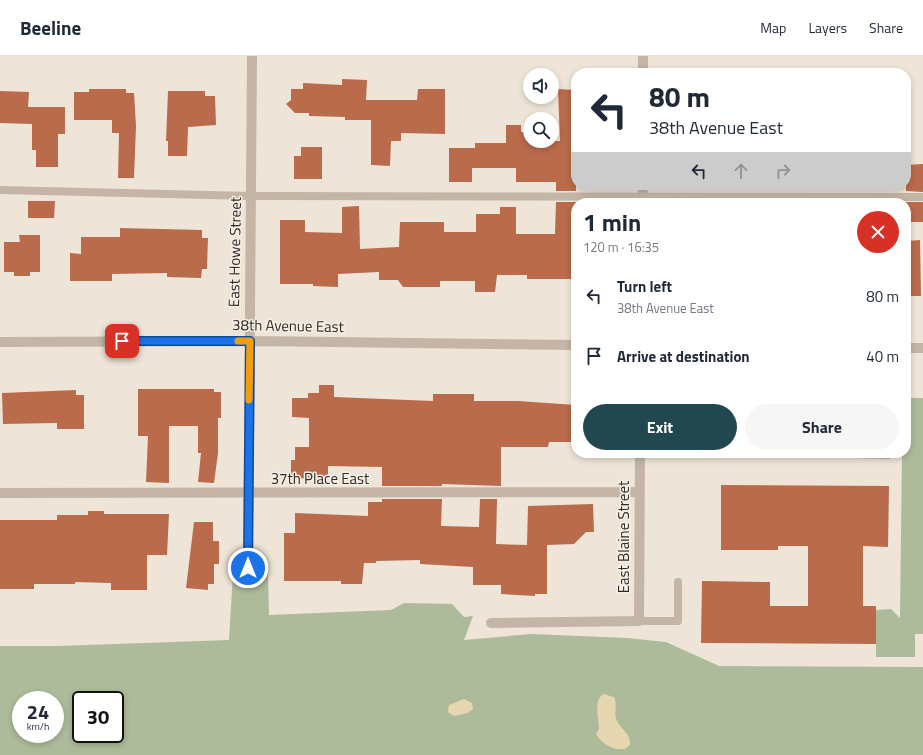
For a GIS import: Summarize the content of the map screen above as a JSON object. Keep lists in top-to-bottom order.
{
  "streets": {
    "street": [
      "East Howe Street",
      "38th Avenue East",
      "37th Place East",
      "East Blaine Street"
    ]
  },
  "crossings": [
    ["East Howe Street", "38th Avenue East"],
    ["East Howe Street", "37th Place East"],
    ["37th Place East", "East Blaine Street"]
  ],
  "page": {
    "header": "Beeline",
    "nav": ["Map", "Layers", "Share"],
    "turn": ["80 m", "38th Avenue East"],
    "heading": ["1 min", "120 m · 16:35"],
    "list": [
      {
        "name": "Turn left",
        "note": "38th Avenue East",
        "value": "80 m"
      },
      {
        "name": "Arrive at destination",
        "value": "40 m"
      }
    ],
    "buttons": ["Exit", "Share"],
    "speed": "24 km/h",
    "limit": "30"
  }
}
